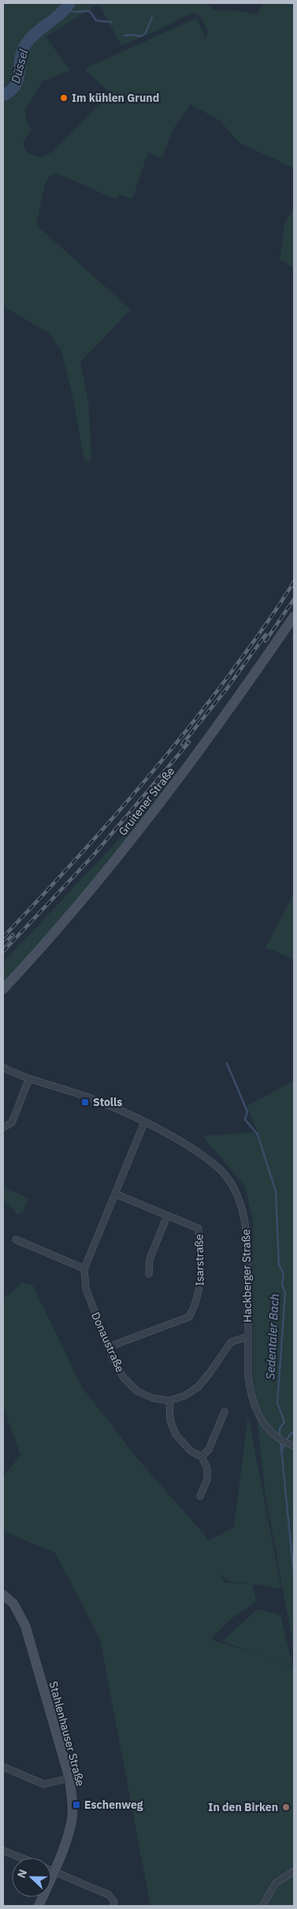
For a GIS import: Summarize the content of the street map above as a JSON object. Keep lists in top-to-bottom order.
{
  "streets": {
    "main road": ["Gruitener Straße", "Stahlenhauser Straße"],
    "street": ["Isarstraße", "Hackberger Straße", "Donaustraße"]
  },
  "crossings": [
    ["Isarstraße", "Donaustraße"],
    ["Hackberger Straße", "Donaustraße"]
  ],
  "water": ["Düssel", "Sedentaler Bach"],
  "places": {
    "other": ["Im kühlen Grund", "In den Birken"],
    "transit": ["Stolls", "Eschenweg"]
  },
  "north": "left"
}
